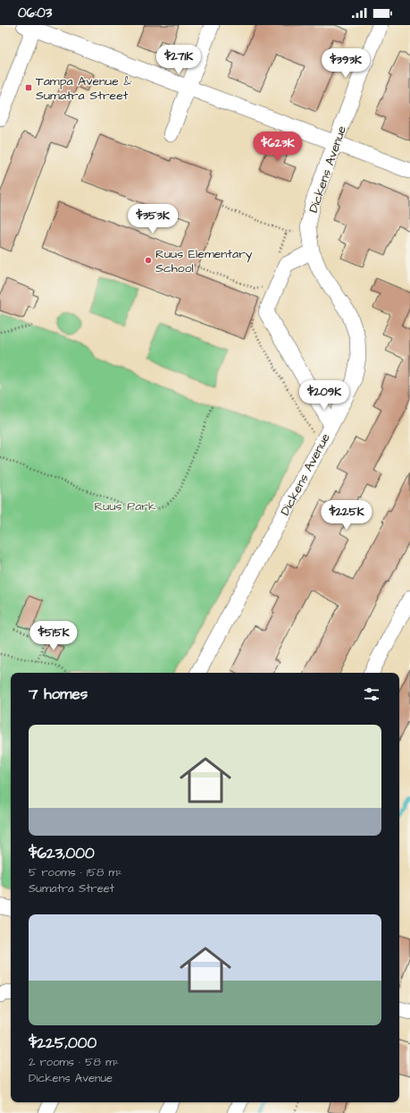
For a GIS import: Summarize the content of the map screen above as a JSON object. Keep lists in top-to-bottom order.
{
  "streets": {
    "street": ["Dickens Avenue"]
  },
  "parks": ["Ruus Park"],
  "places": {
    "transit": ["Tampa Avenue & Sumatra Street"],
    "other": ["Ruus Elementary School"]
  },
  "page": {
    "status": "06:03",
    "price": [
      "$271K",
      "$393K",
      "$623K",
      "$353K",
      "$209K",
      "$225K",
      "$515K"
    ],
    "heading": "7 homes",
    "list": [
      {
        "name": "$623,000",
        "note": "5 rooms · 158 m² · Sumatra Street"
      },
      {
        "name": "$225,000",
        "note": "2 rooms · 58 m² · Dickens Avenue"
      }
    ]
  }
}
